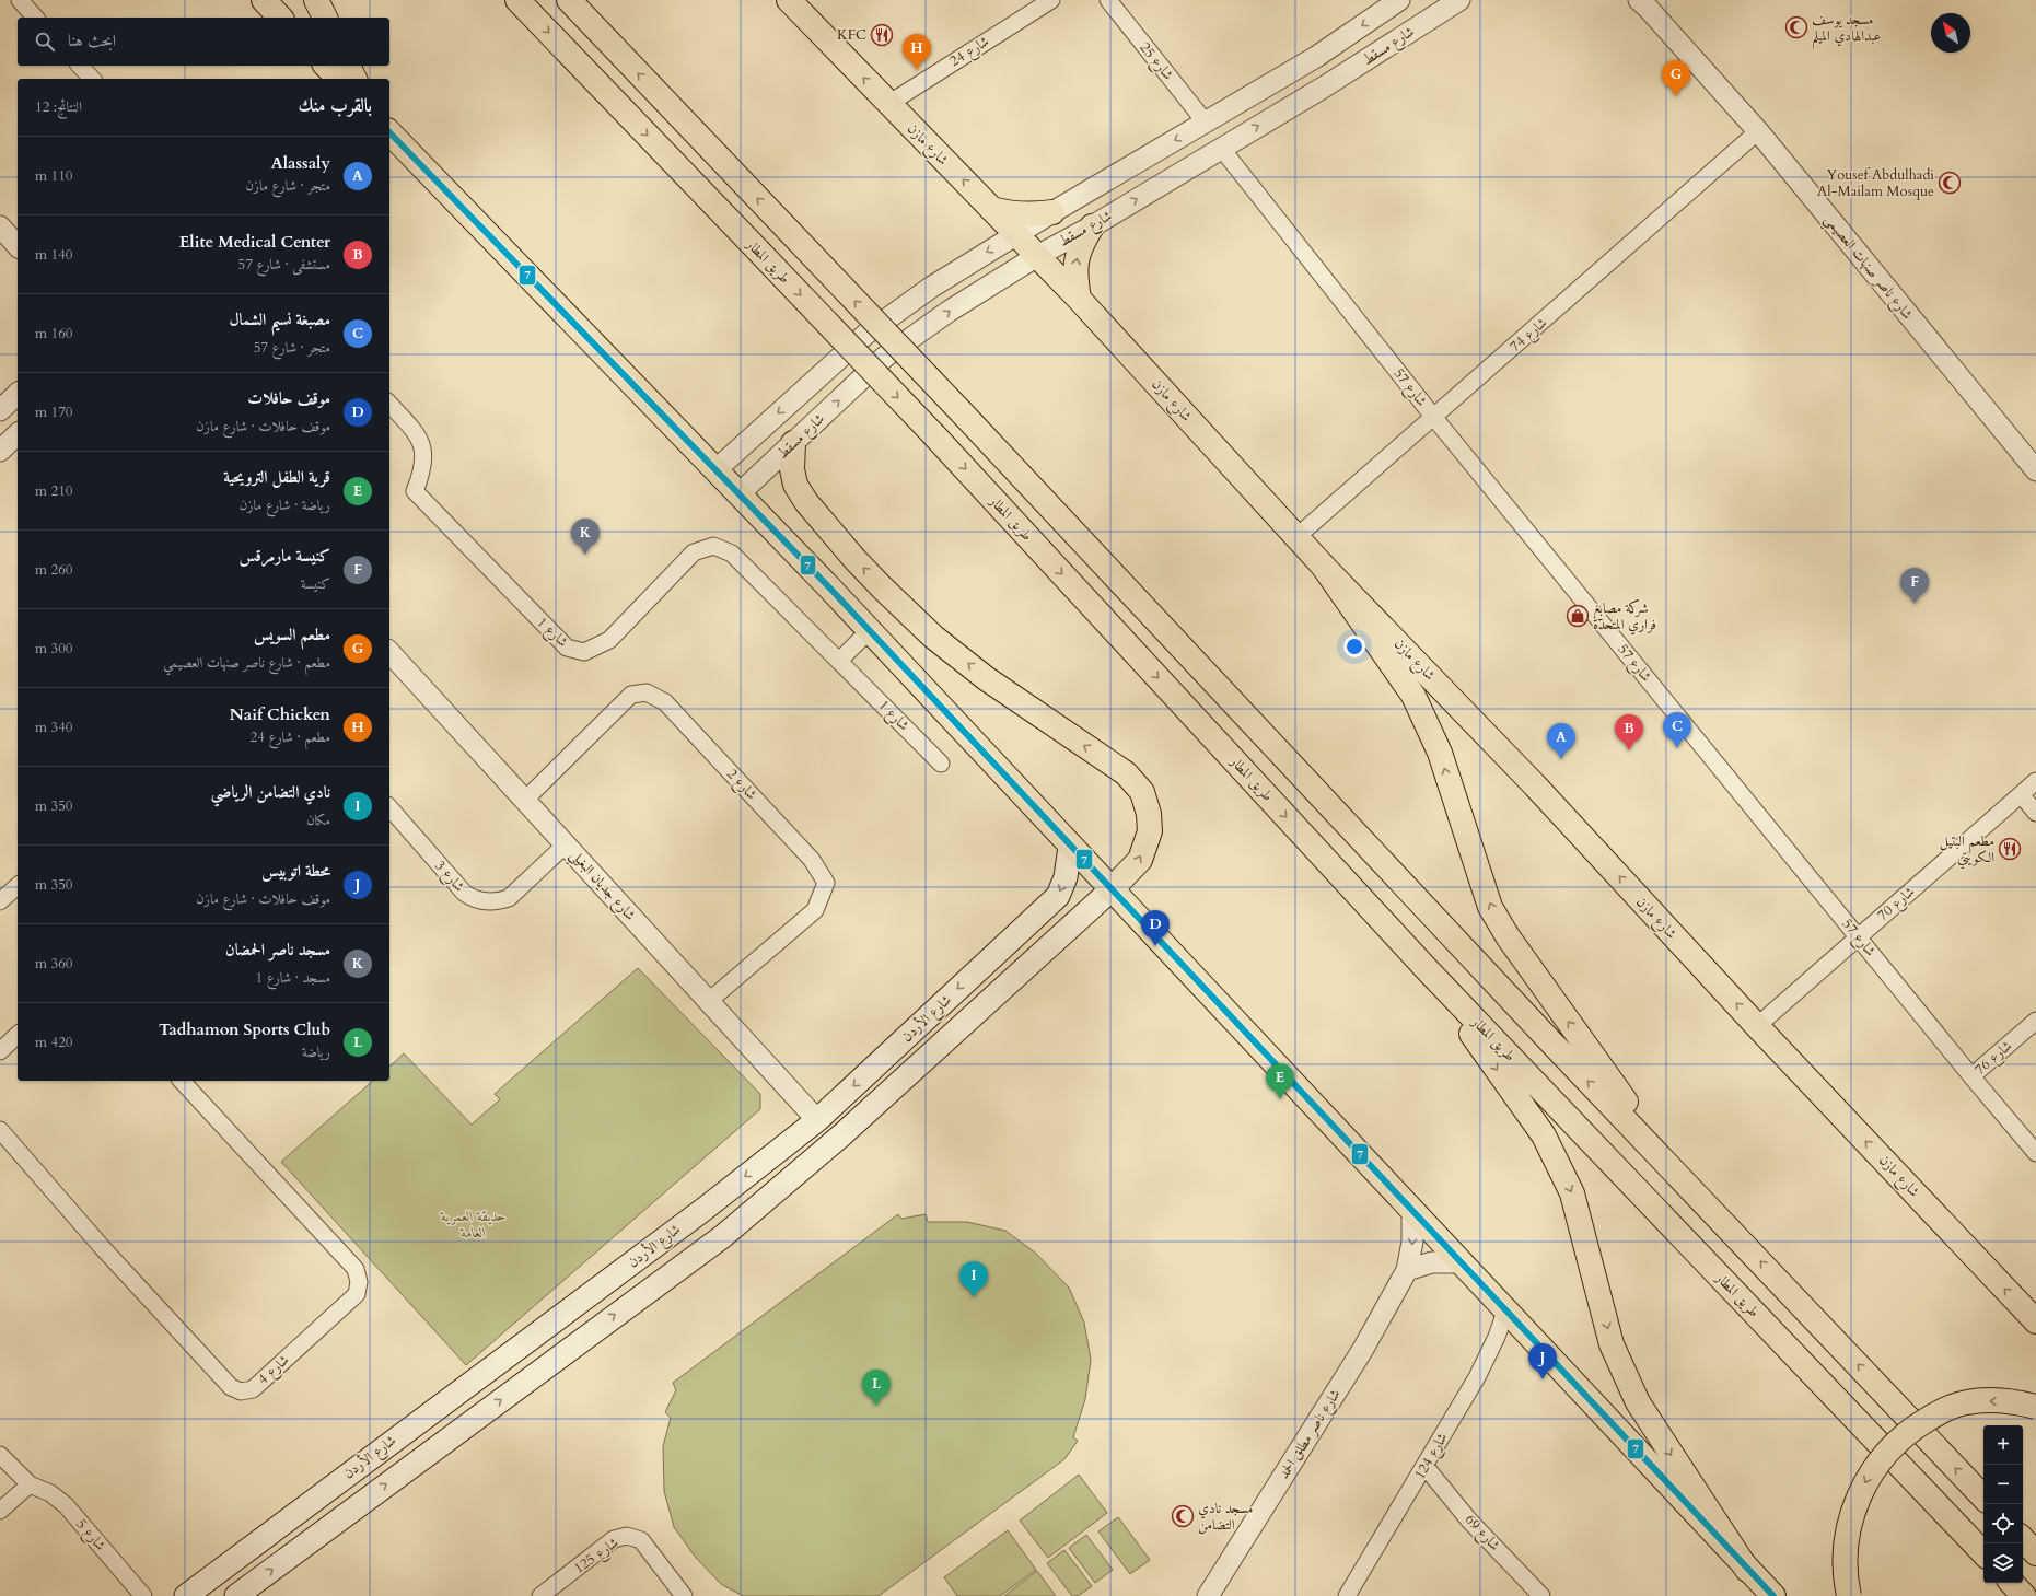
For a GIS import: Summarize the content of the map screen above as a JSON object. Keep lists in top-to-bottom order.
{
  "streets": {
    "main road": ["شارع مازن", "طريق المطار", "شارع الأردن"],
    "street": [
      "شارع مسقط",
      "شارع 24",
      "شارع 25",
      "شارع ناصر صنهات العصيمي",
      "شارع 74",
      "شارع 57",
      "شارع 1",
      "شارع 2",
      "شارع 3",
      "شارع جديان البغيلي",
      "شارع 70",
      "شارع 76",
      "شارع 4",
      "شارع ناصر مطلق الحمد",
      "شارع 124",
      "شارع 69",
      "شارع 5",
      "شارع 125"
    ]
  },
  "crossings": [
    ["شارع مسقط", "شارع مازن"],
    ["شارع مسقط", "شارع 57"],
    ["شارع 24", "شارع مازن"],
    ["شارع مازن", "شارع 74"],
    ["شارع مازن", "شارع 70"],
    ["شارع ناصر صنهات العصيمي", "شارع 74"],
    ["شارع 74", "شارع 57"],
    ["شارع 57", "شارع 70"],
    ["شارع 57", "شارع 76"],
    ["شارع 2", "شارع جديان البغيلي"],
    ["شارع 3", "شارع جديان البغيلي"],
    ["شارع جديان البغيلي", "شارع الأردن"],
    ["شارع 124", "شارع 69"]
  ],
  "parks": ["حديقة العمرية العامة"],
  "places": {
    "mosque": ["مسجد يوسف عبدالهادي الميلم", "Yousef Abdulhadi Al-Mailam Mosque", "مسجد نادي التضامن"],
    "restaurant": ["KFC", "مطعم البتيل الكويتي"],
    "shop": ["شركة مصابغ فراري المتحدة"]
  },
  "lines": ["transit line 7"],
  "north": "top left",
  "page": {
    "search": "ابحث هنا",
    "pins": [
      "H",
      "G",
      "K",
      "F",
      "C",
      "B",
      "A",
      "D",
      "E",
      "I",
      "J",
      "L"
    ],
    "heading": ["بالقرب منك", "النتائج: 12"],
    "list": [
      {
        "mark": "A",
        "name": "Alassaly",
        "note": "متجر · شارع مازن",
        "value": "110 m"
      },
      {
        "mark": "B",
        "name": "Elite Medical Center",
        "note": "مستشفى · شارع 57",
        "value": "140 m"
      },
      {
        "mark": "C",
        "name": "مصبغة نسيم الشمال",
        "note": "متجر · شارع 57",
        "value": "160 m"
      },
      {
        "mark": "D",
        "name": "موقف حافلات",
        "note": "موقف حافلات · شارع مازن",
        "value": "170 m"
      },
      {
        "mark": "E",
        "name": "قرية الطفل الترويحية",
        "note": "رياضة · شارع مازن",
        "value": "210 m"
      },
      {
        "mark": "F",
        "name": "كنيسة مارمرقس",
        "note": "كنيسة",
        "value": "260 m"
      },
      {
        "mark": "G",
        "name": "مطعم السويس",
        "note": "مطعم · شارع ناصر صنهات العصيمي",
        "value": "300 m"
      },
      {
        "mark": "H",
        "name": "Naif Chicken",
        "note": "مطعم · شارع 24",
        "value": "340 m"
      },
      {
        "mark": "I",
        "name": "نادي التضامن الرياضي",
        "note": "مكان",
        "value": "350 m"
      },
      {
        "mark": "J",
        "name": "محطة اتوبيس",
        "note": "موقف حافلات · شارع مازن",
        "value": "350 m"
      },
      {
        "mark": "K",
        "name": "مسجد ناصر الحمضان",
        "note": "مسجد · شارع 1",
        "value": "360 m"
      },
      {
        "mark": "L",
        "name": "Tadhamon Sports Club",
        "note": "رياضة",
        "value": "420 m"
      }
    ],
    "map_buttons": ["+", "−"]
  }
}
